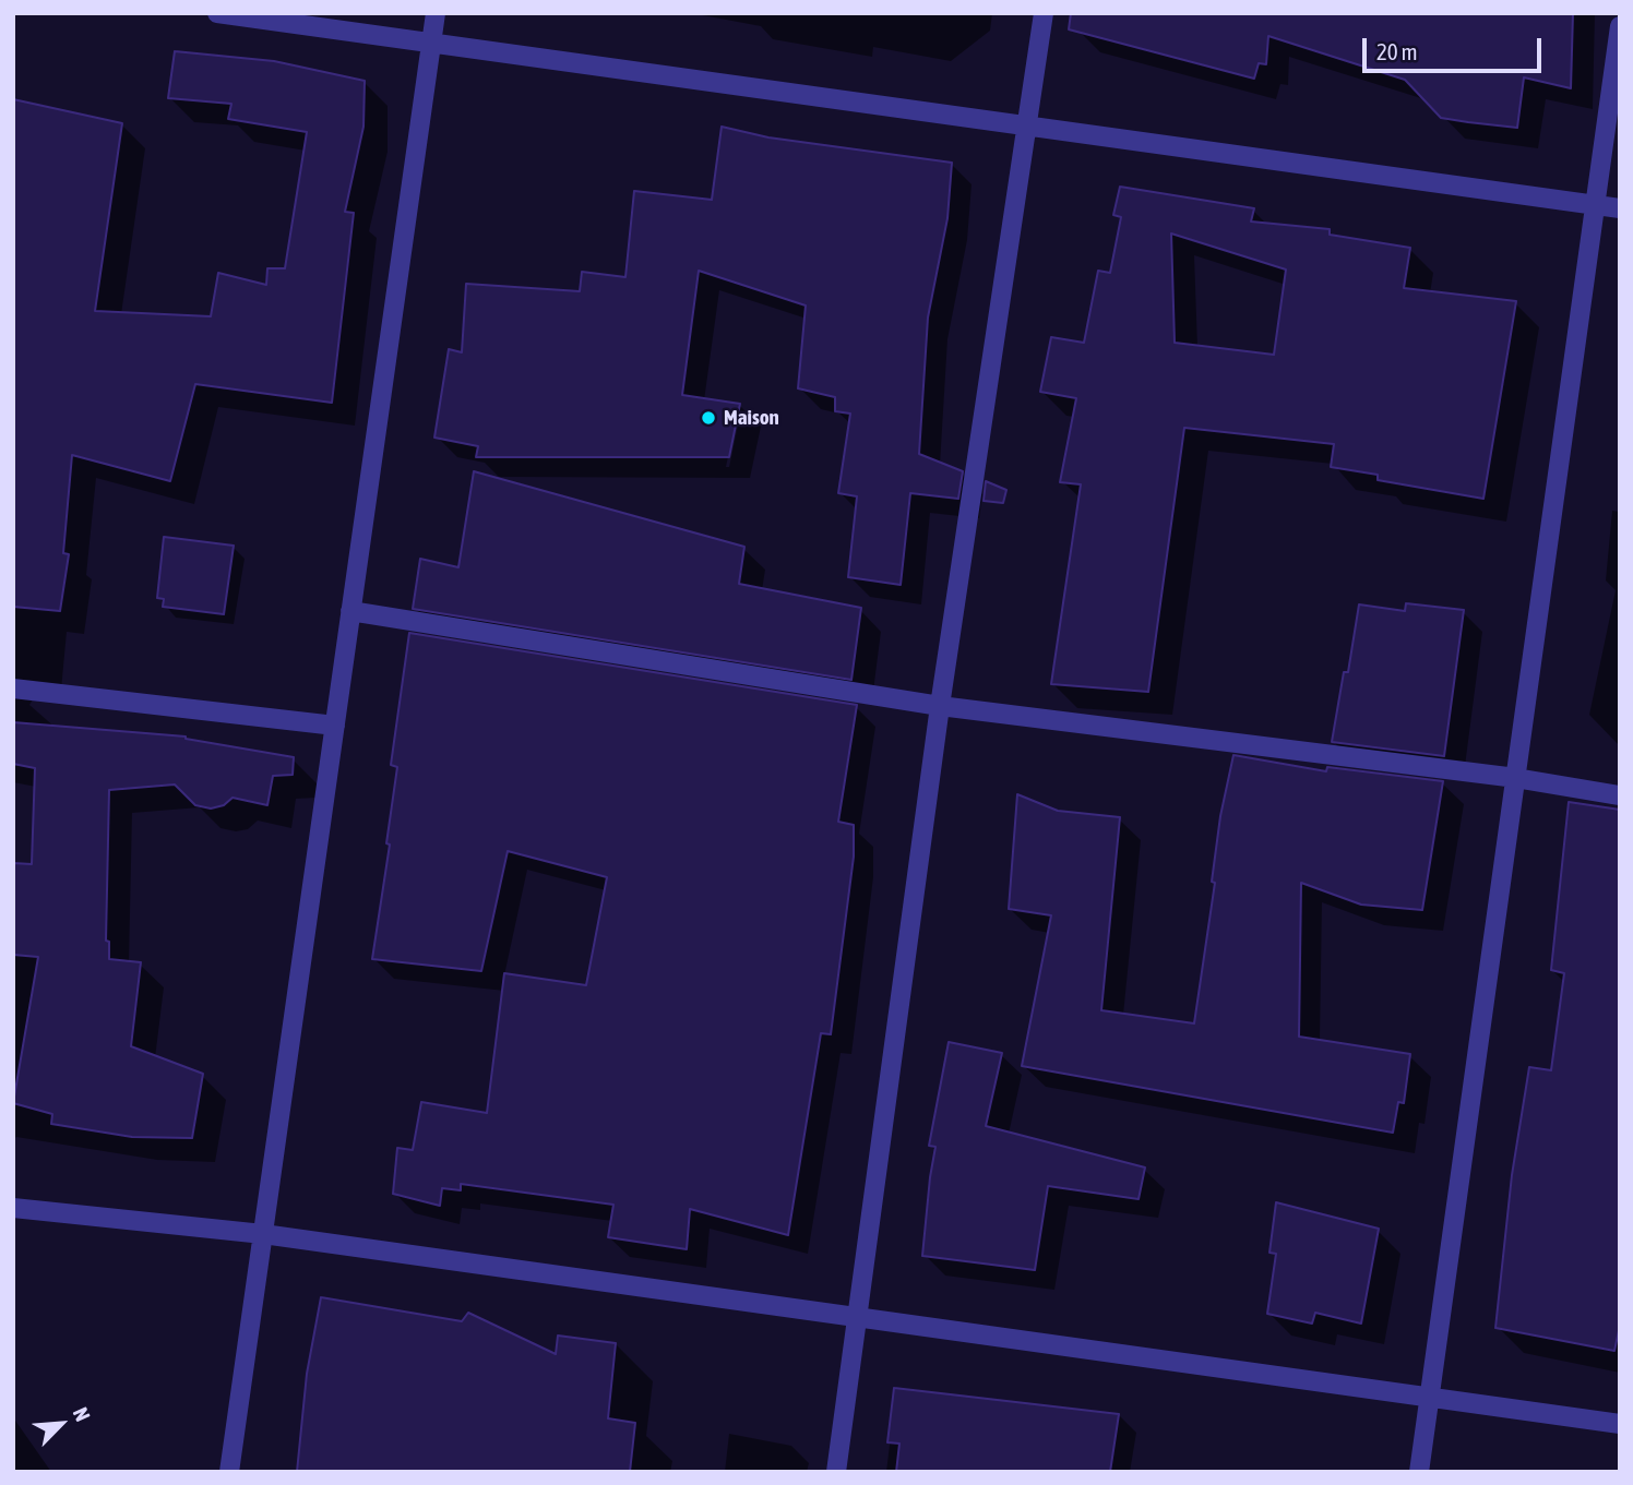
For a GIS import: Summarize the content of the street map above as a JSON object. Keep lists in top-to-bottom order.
{
  "places": ["Maison"],
  "scale_bar": "20 m",
  "north": "top right"
}
